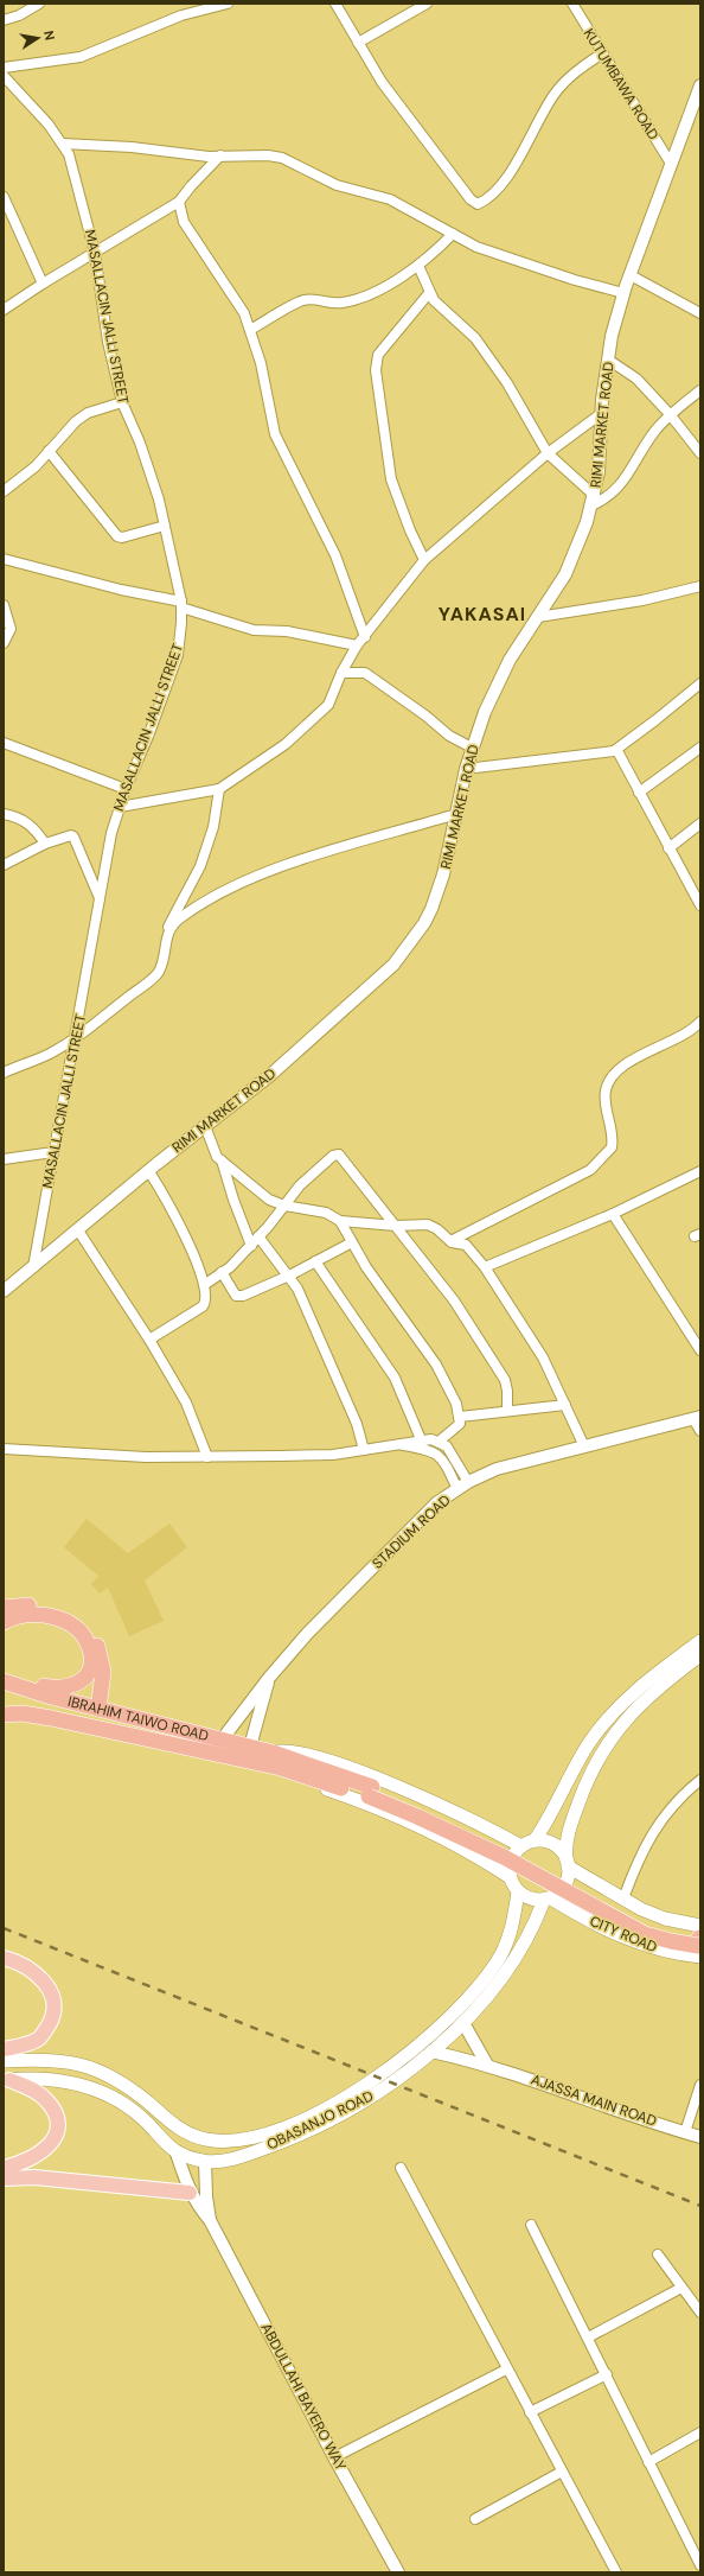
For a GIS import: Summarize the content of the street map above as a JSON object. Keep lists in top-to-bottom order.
{
  "streets": {
    "highway": ["IBRAHIM TAIWO ROAD"],
    "main road": ["CITY ROAD", "OBASANJO ROAD"],
    "street": [
      "KUTUMBAWA ROAD",
      "MASALLACIN JALLI STREET",
      "RIMI MARKET ROAD",
      "STADIUM ROAD",
      "AJASSA MAIN ROAD",
      "ABDULLAHI BAYERO WAY"
    ]
  },
  "crossings": [
    ["KUTUMBAWA ROAD", "RIMI MARKET ROAD"],
    ["MASALLACIN JALLI STREET", "RIMI MARKET ROAD"],
    ["STADIUM ROAD", "IBRAHIM TAIWO ROAD"],
    ["IBRAHIM TAIWO ROAD", "CITY ROAD"],
    ["IBRAHIM TAIWO ROAD", "OBASANJO ROAD"],
    ["CITY ROAD", "OBASANJO ROAD"],
    ["AJASSA MAIN ROAD", "OBASANJO ROAD"]
  ],
  "districts": ["YAKASAI"],
  "north": "right"
}
